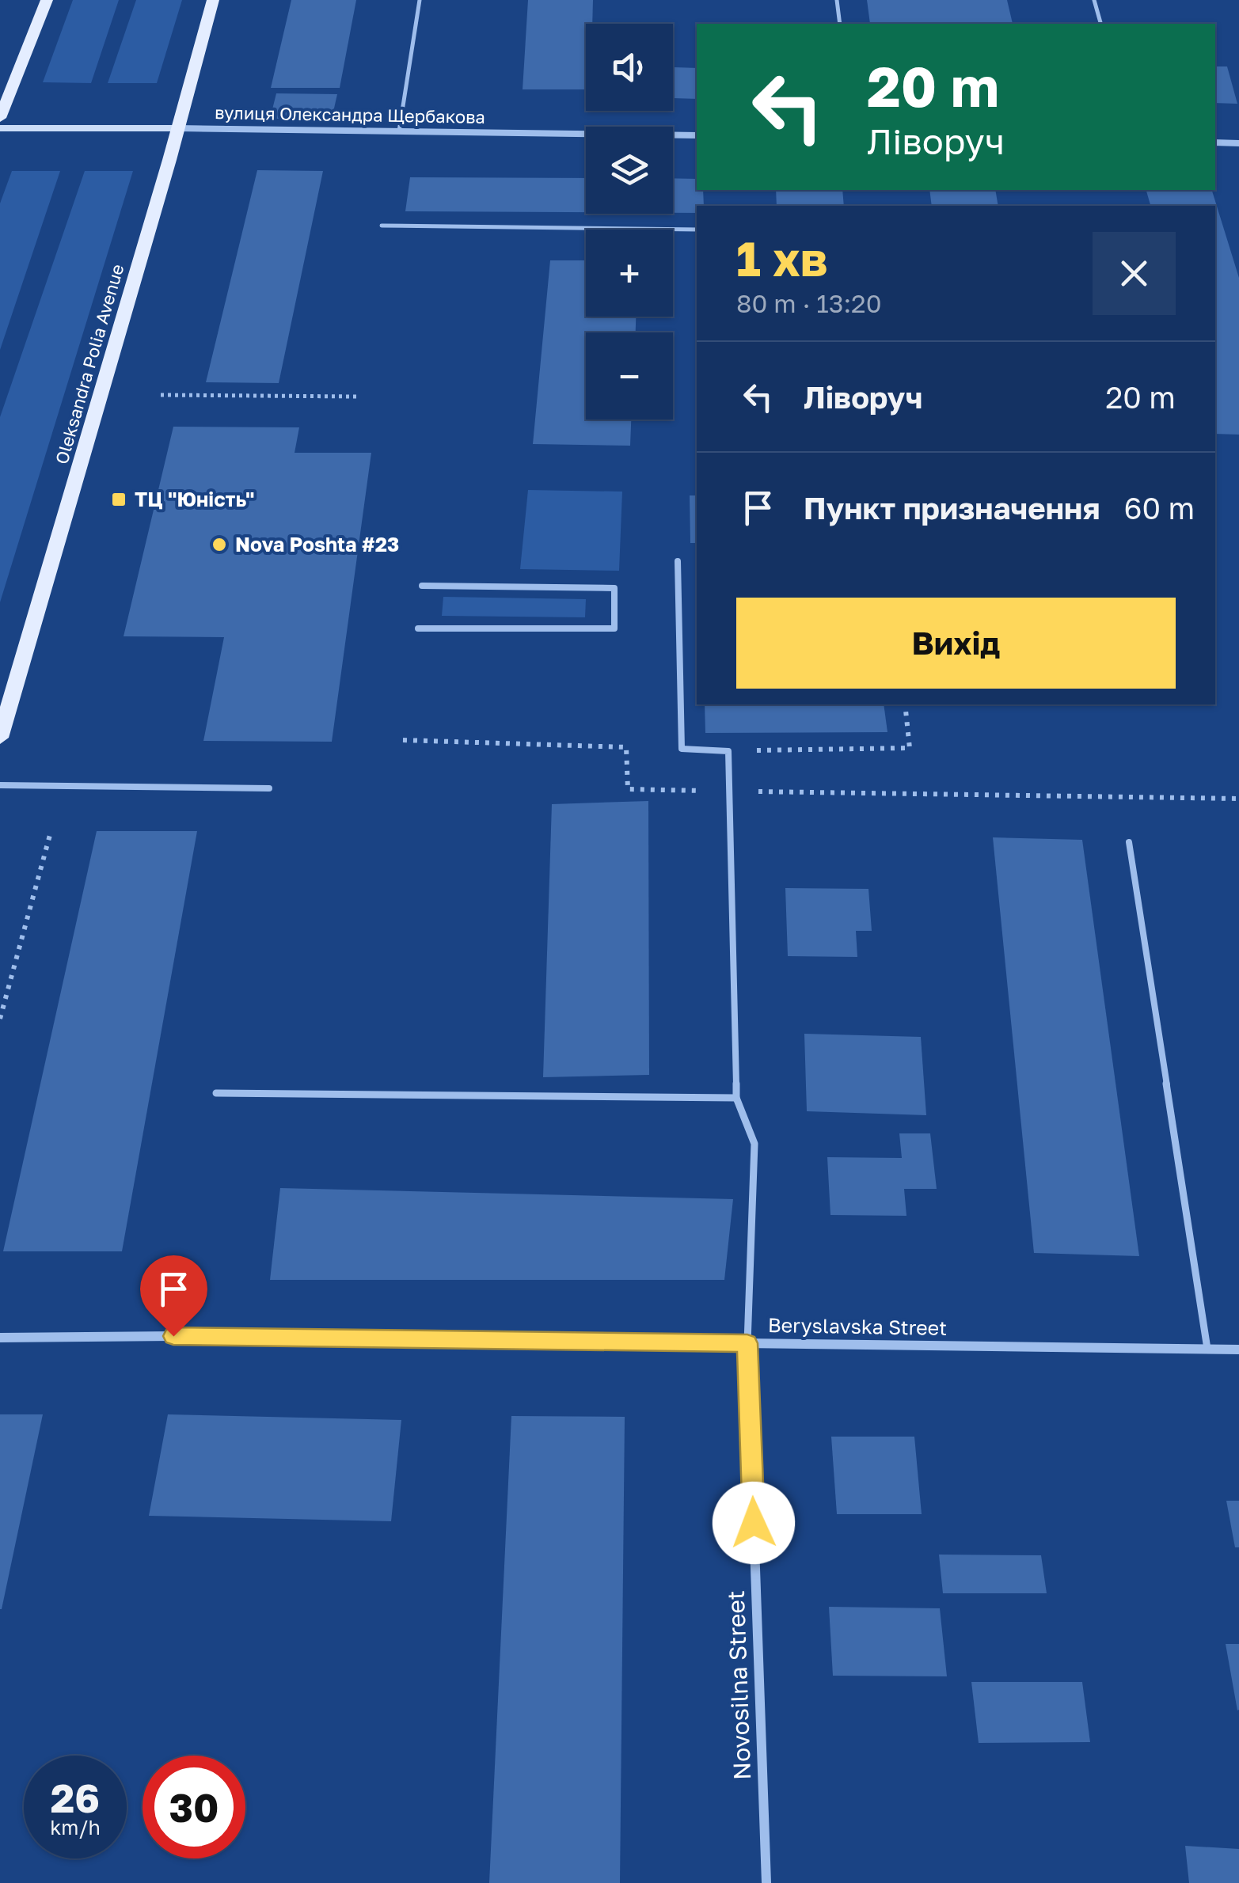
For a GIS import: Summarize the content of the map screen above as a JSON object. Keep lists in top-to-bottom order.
{
  "streets": {
    "main road": ["Oleksandra Polia Avenue"],
    "street": ["вулиця Олександра Щербакова", "Beryslavska Street", "Novosilna Street"]
  },
  "crossings": [
    ["вулиця Олександра Щербакова", "Oleksandra Polia Avenue"],
    ["Beryslavska Street", "Novosilna Street"]
  ],
  "places": {
    "transit": ["ТЦ \"Юність\""],
    "other": ["Nova Poshta #23"]
  },
  "page": {
    "map_buttons": ["+", "−"],
    "turn": ["20 m", "Ліворуч"],
    "heading": ["1 хв", "80 m · 13:20"],
    "list": [
      {
        "name": "Ліворуч",
        "value": "20 m"
      },
      {
        "name": "Пункт призначення",
        "value": "60 m"
      }
    ],
    "buttons": "Вихід",
    "speed": "26 km/h",
    "limit": "30"
  }
}
